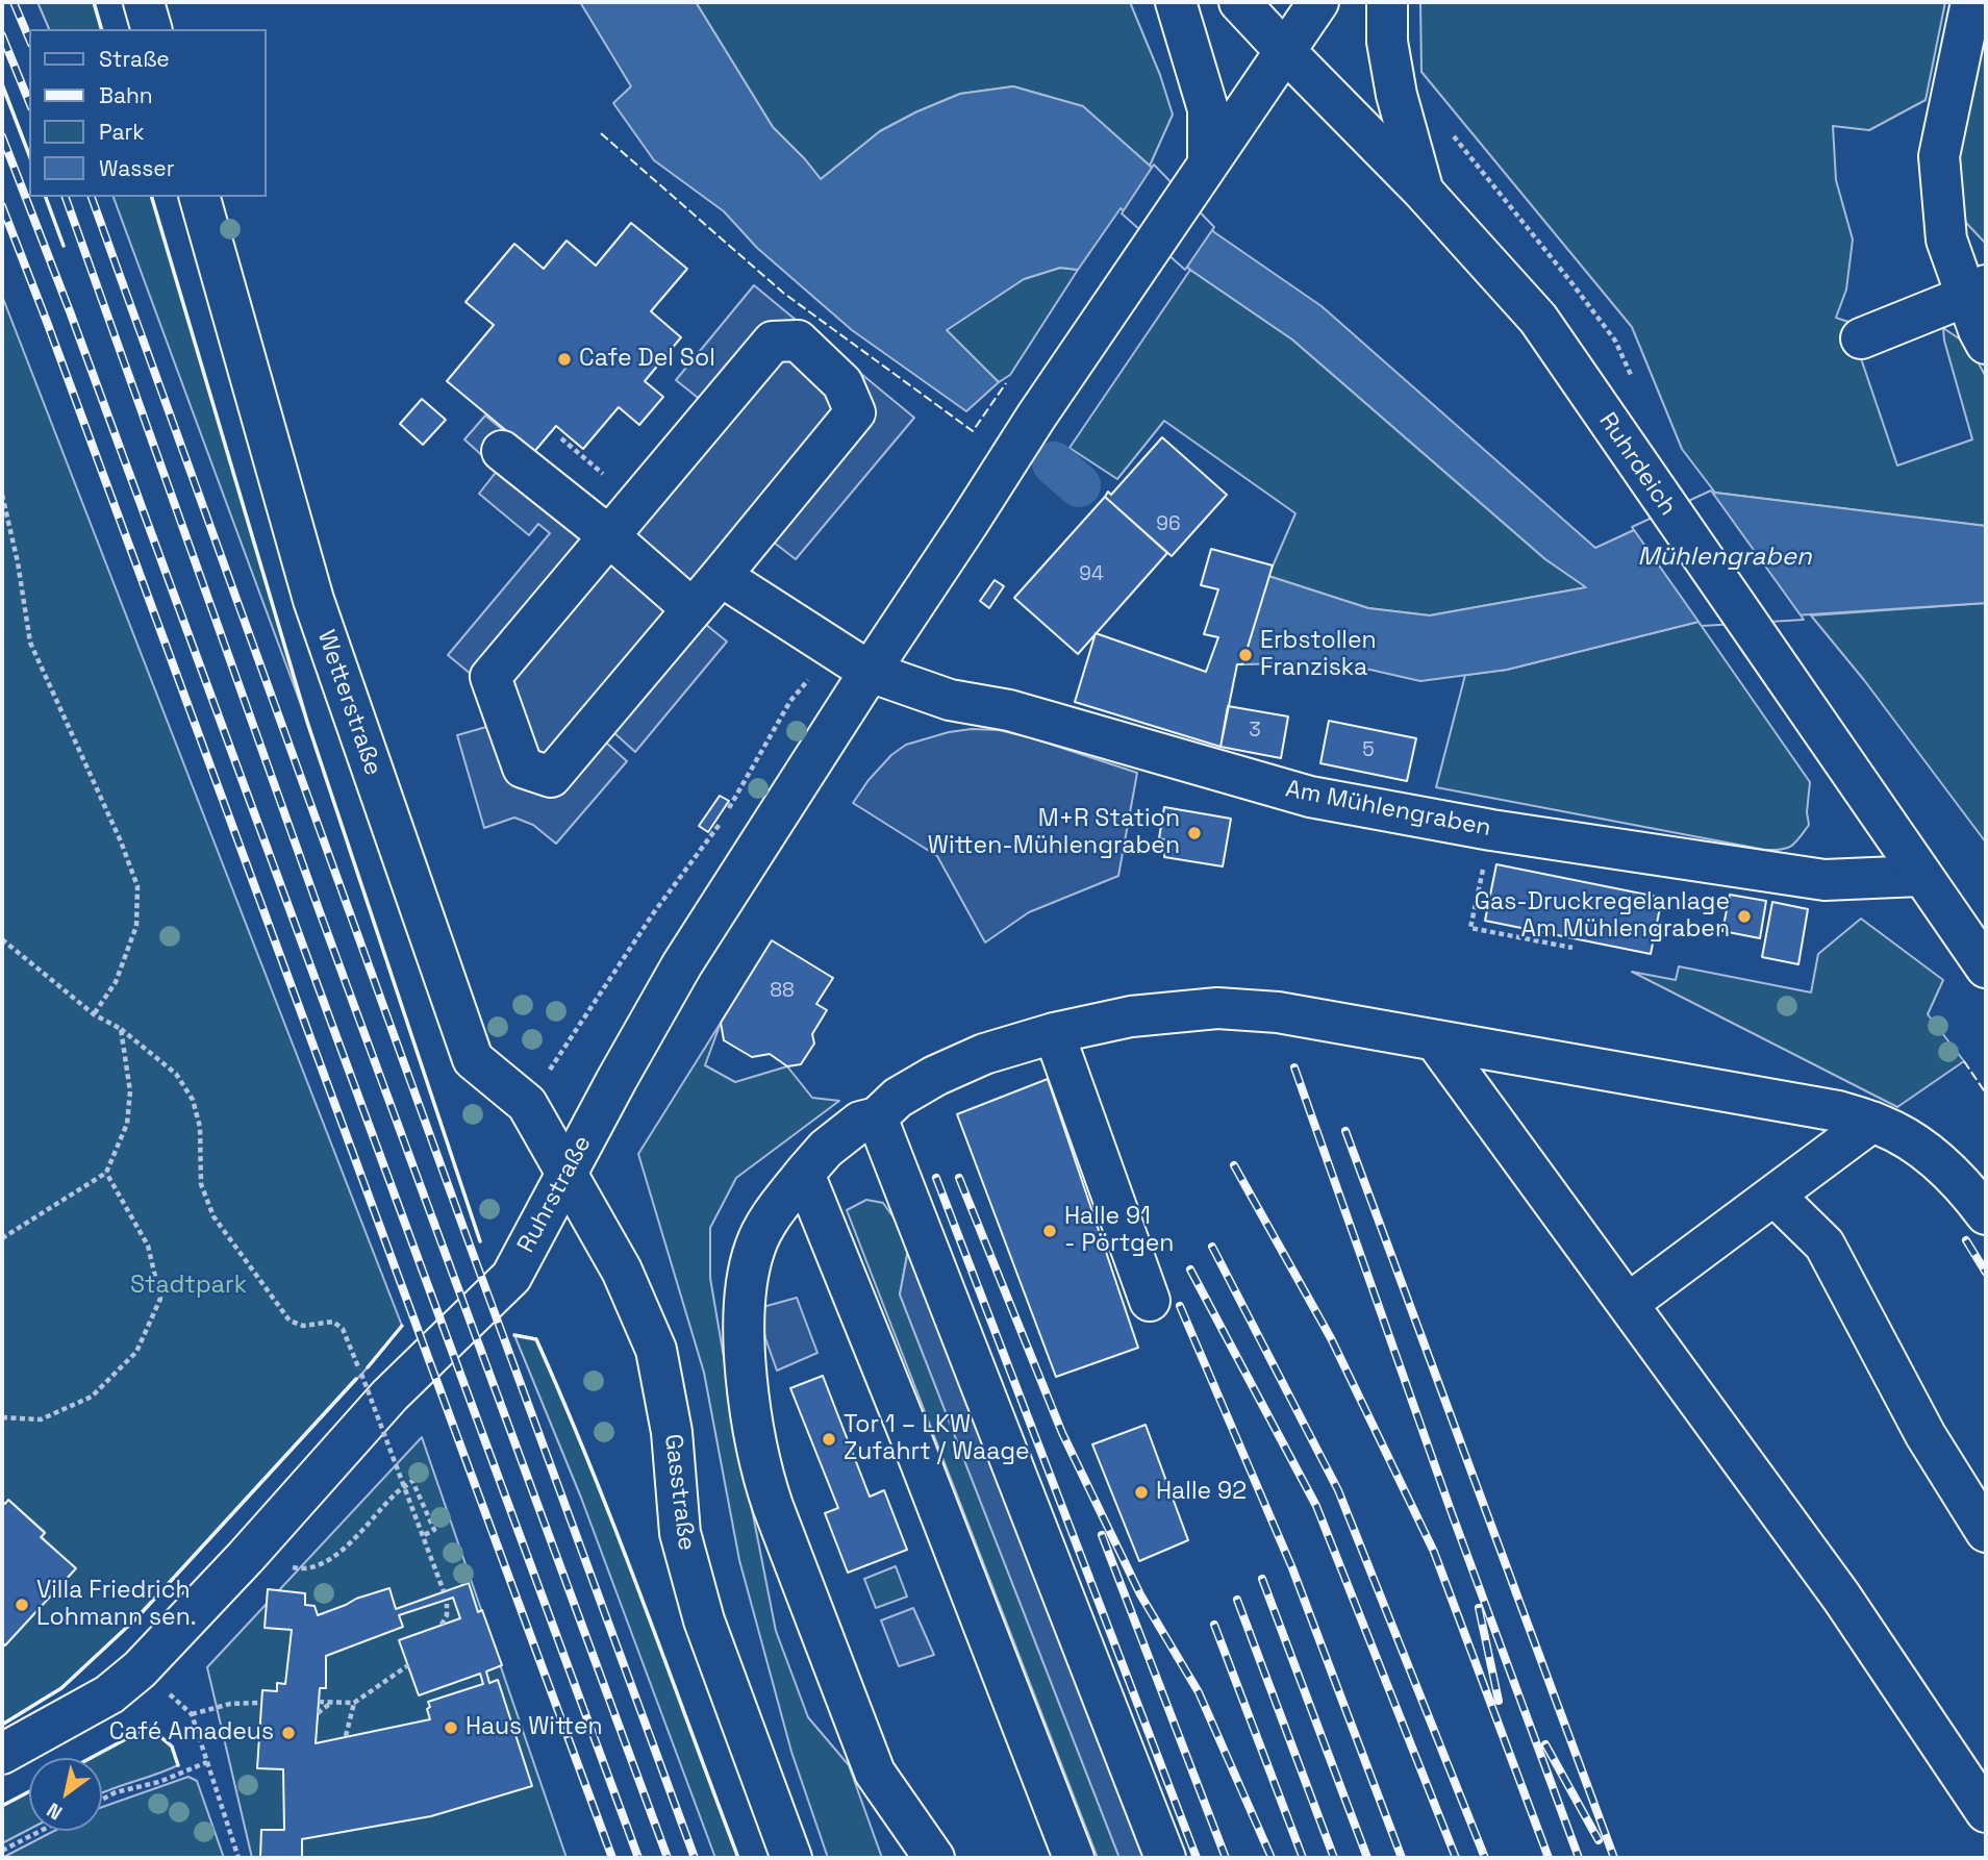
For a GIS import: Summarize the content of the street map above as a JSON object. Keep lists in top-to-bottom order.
{
  "streets": {
    "main road": [
      "Ruhrdeich",
      "Wetterstraße",
      "Am Mühlengraben",
      "Ruhrstraße",
      "Gasstraße"
    ]
  },
  "crossings": [
    ["Ruhrdeich", "Am Mühlengraben"],
    ["Ruhrdeich", "Ruhrstraße"],
    ["Wetterstraße", "Ruhrstraße"],
    ["Wetterstraße", "Gasstraße"],
    ["Am Mühlengraben", "Ruhrstraße"],
    ["Ruhrstraße", "Gasstraße"]
  ],
  "water": ["Mühlengraben"],
  "parks": ["Stadtpark"],
  "places": [
    "Cafe Del Sol",
    "Erbstollen Franziska",
    "M+R Station Witten-Mühlengraben",
    "Gas-Druckregelanlage Am Mühlengraben",
    "Halle 91 - Pörtgen",
    "Tor 1 – LKW Zufahrt / Waage",
    "Halle 92",
    "Villa Friedrich Lohmann sen.",
    "Haus Witten",
    "Café Amadeus"
  ],
  "house_numbers": [
    "96",
    "94",
    "3",
    "5",
    "88"
  ],
  "legend": [
    "Straße",
    "Bahn",
    "Park",
    "Wasser"
  ],
  "north": "bottom left"
}
